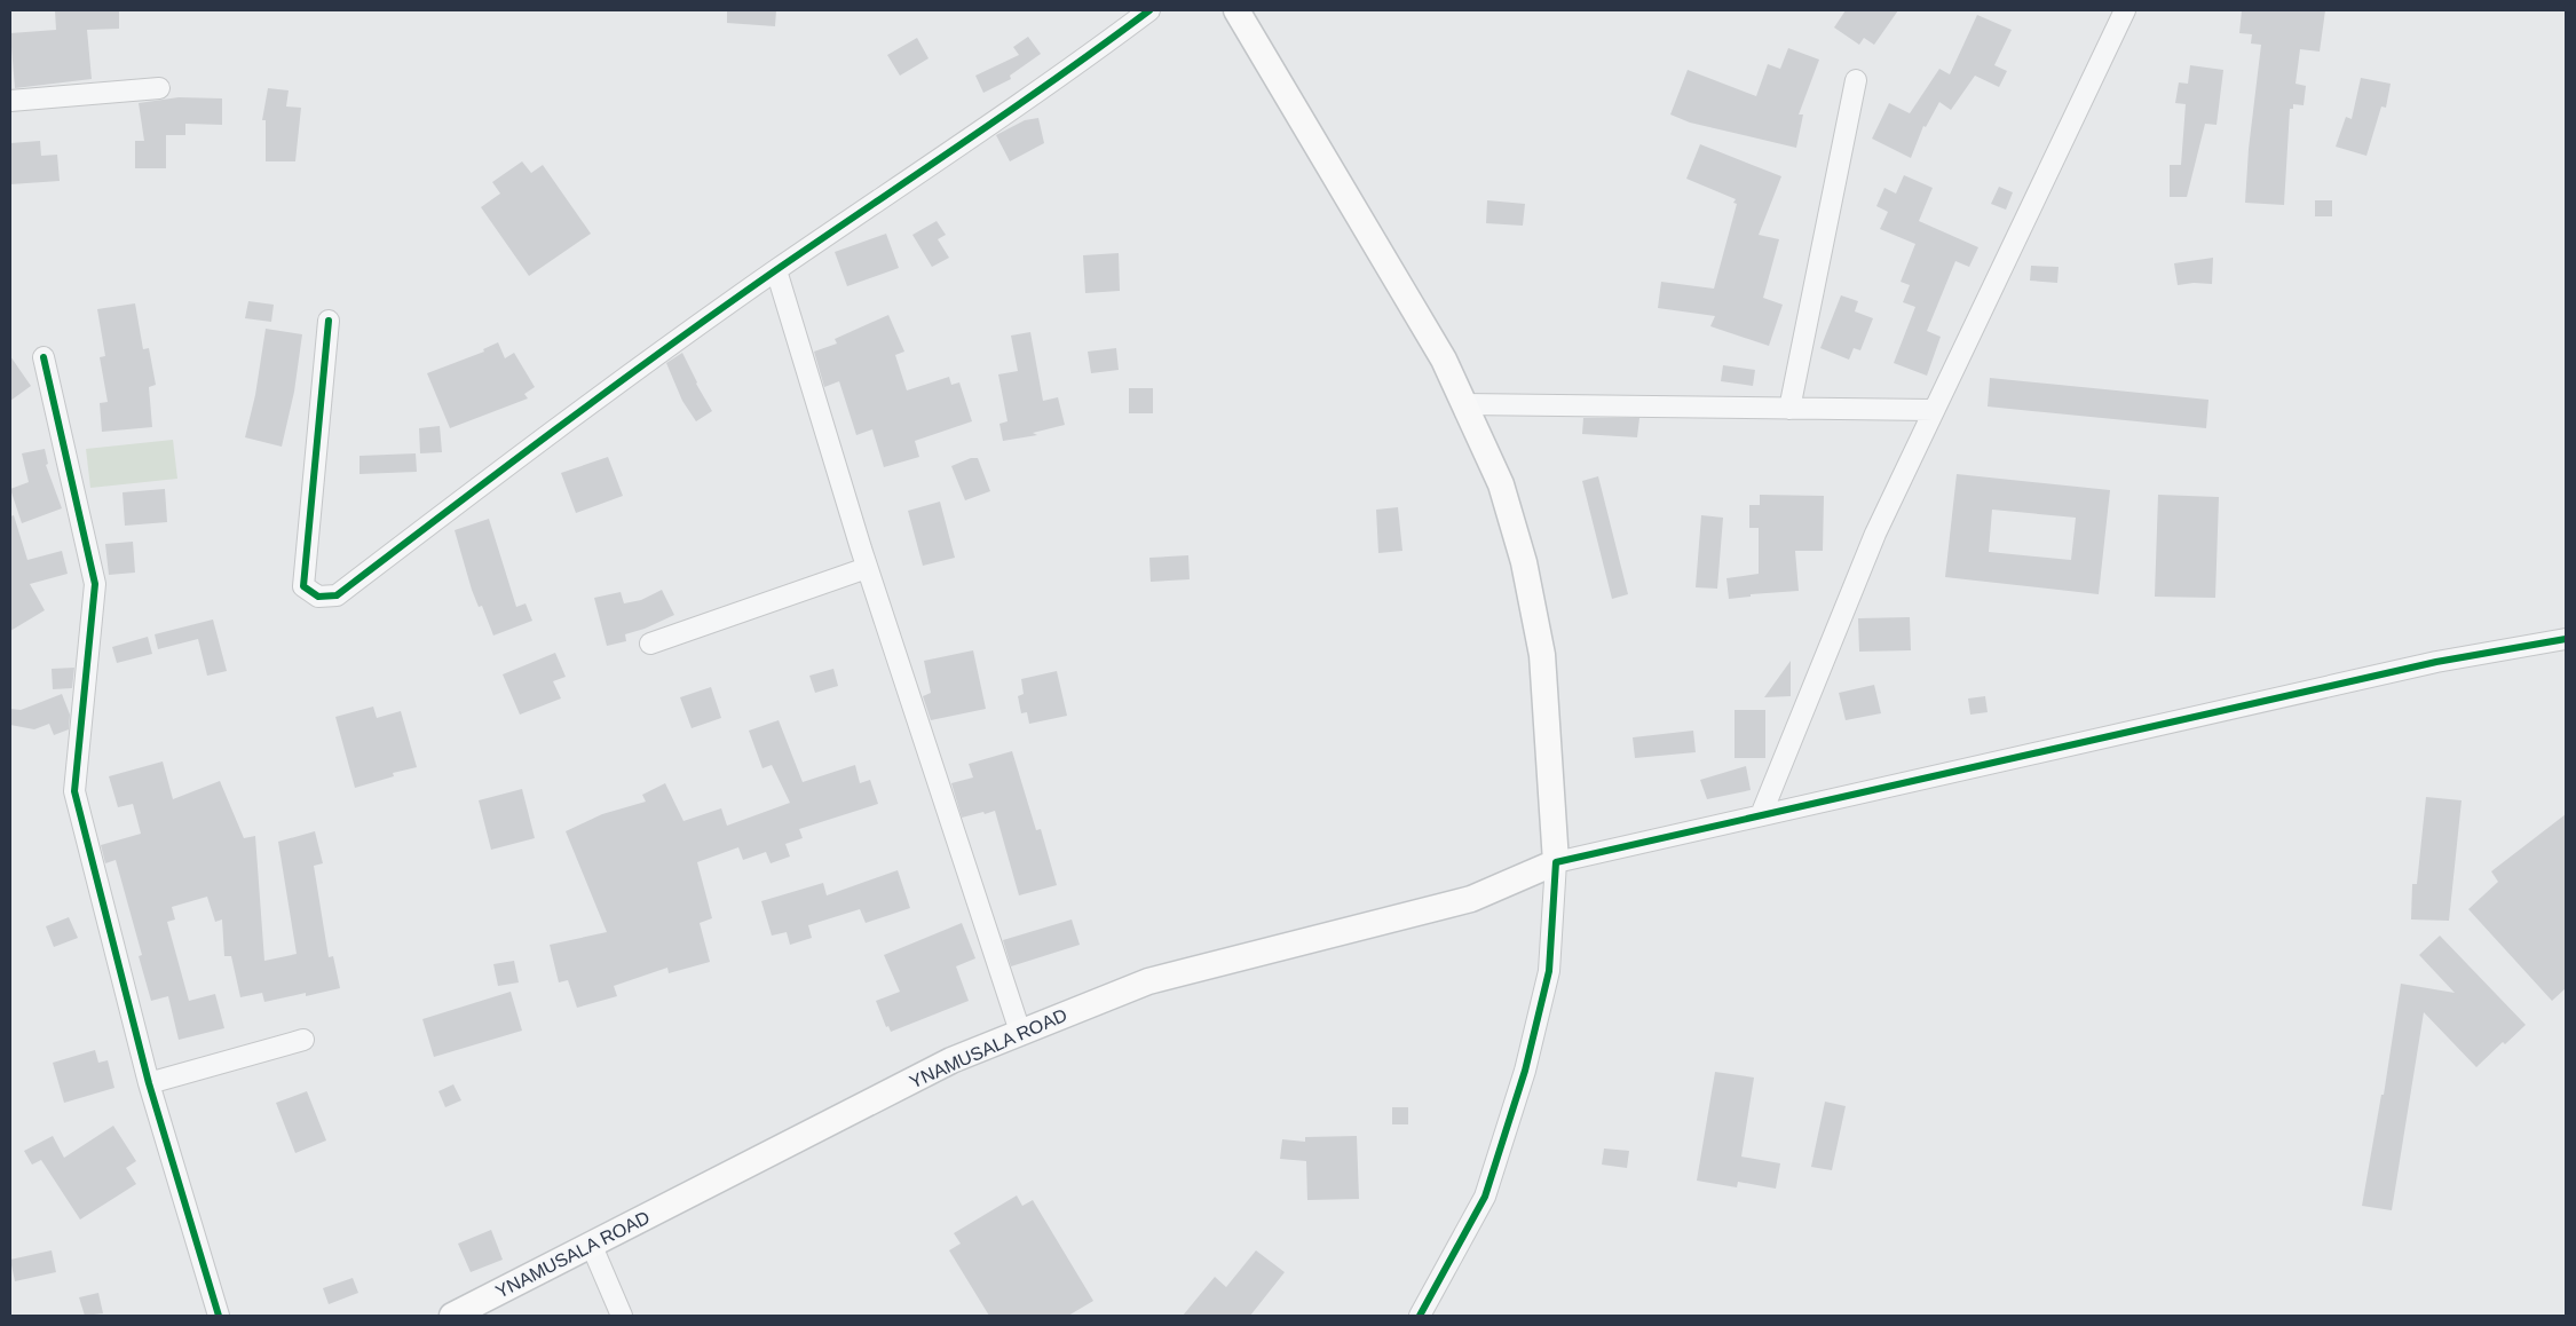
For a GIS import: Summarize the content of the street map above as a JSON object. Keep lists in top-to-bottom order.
{
  "streets": {
    "main road": ["YNAMUSALA ROAD"]
  }
}
